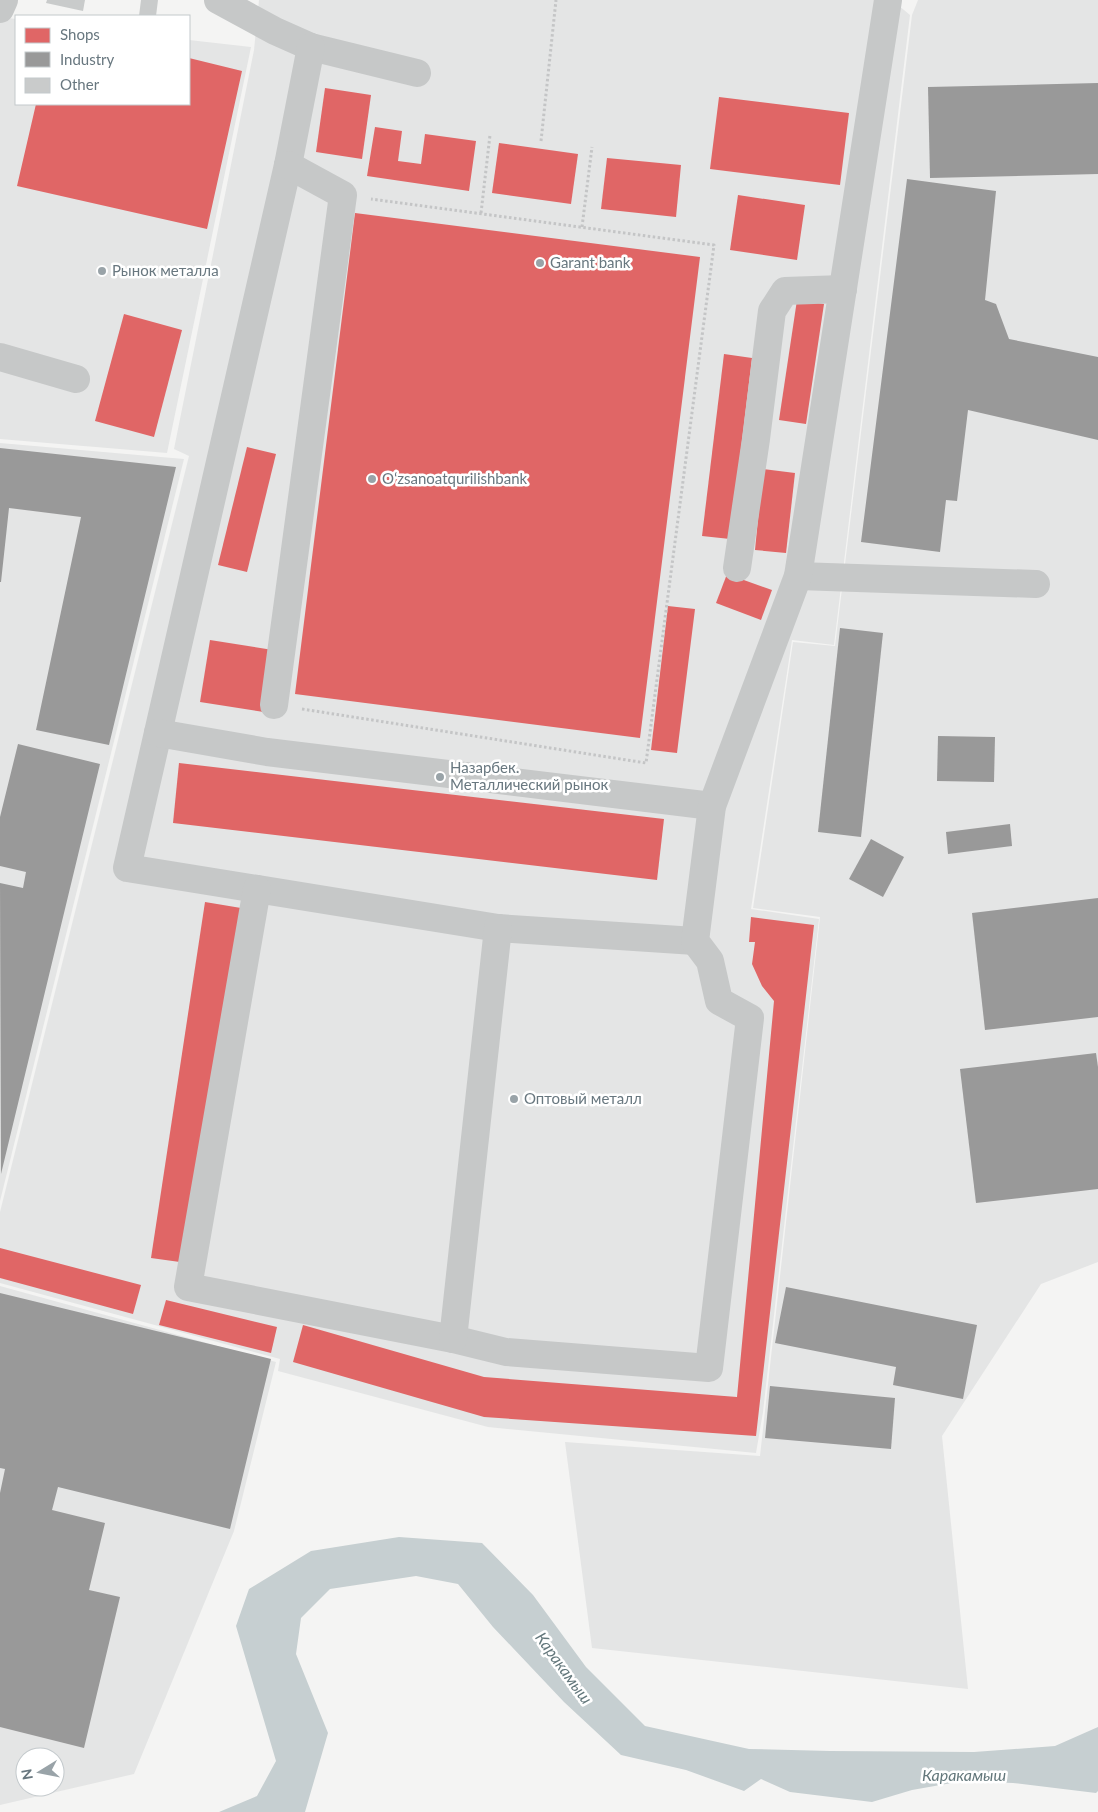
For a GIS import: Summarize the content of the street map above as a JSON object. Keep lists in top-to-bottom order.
{
  "water": ["Каракамыш"],
  "places": [
    "Garant bank",
    "Рынок металла",
    "Oʻzsanoatqurilishbank",
    "Назарбек. Металлический рынок",
    "Оптовый металл"
  ],
  "legend": ["Shops", "Industry", "Other"],
  "north": "left"
}
